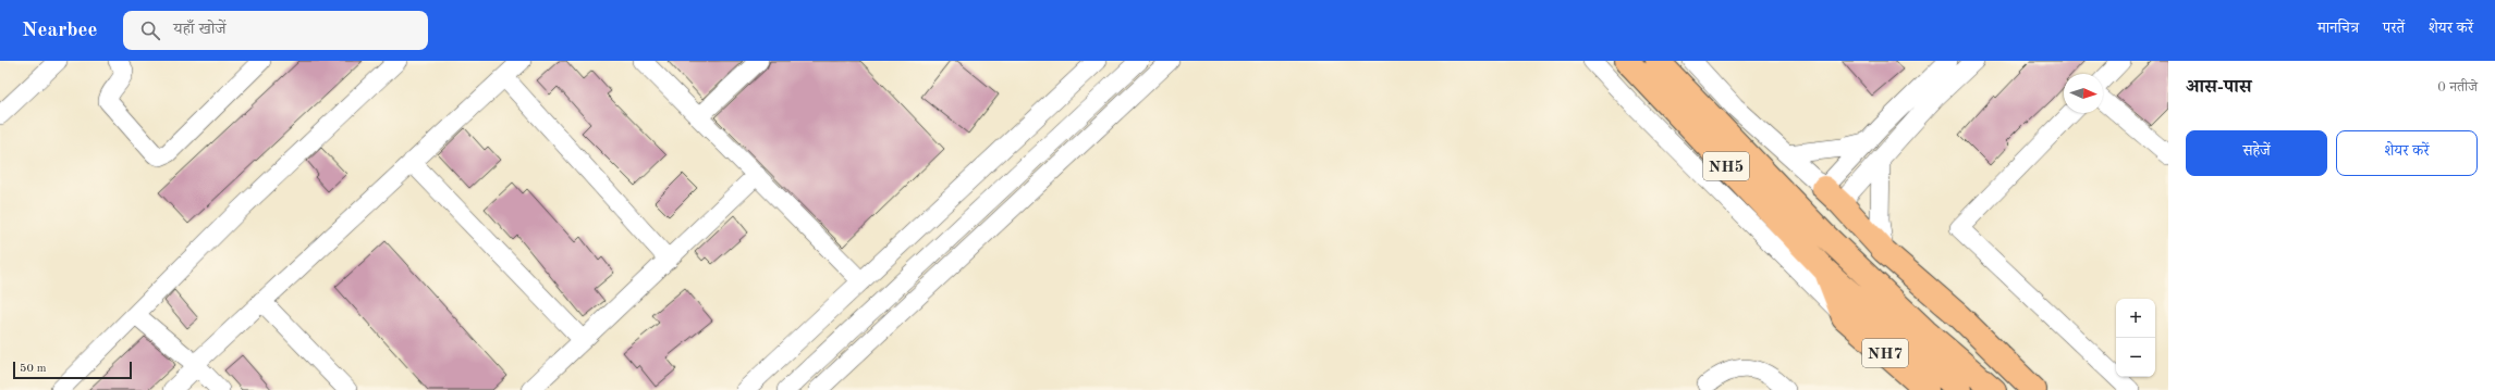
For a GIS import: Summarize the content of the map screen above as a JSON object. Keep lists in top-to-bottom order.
{
  "streets": {
    "highway": ["NH5", "NH7"]
  },
  "crossings": [
    ["NH5", "NH7"]
  ],
  "scale_bar": "50 m",
  "north": "right",
  "page": {
    "header": "Nearbee",
    "search": "यहाँ खोजें",
    "nav": ["मानचित्र", "परतें", "शेयर करें"],
    "heading": ["आस-पास", "0 नतीजे"],
    "buttons": ["सहेजें", "शेयर करें"],
    "map_buttons": ["+", "−"],
    "scale": "50 m"
  }
}
